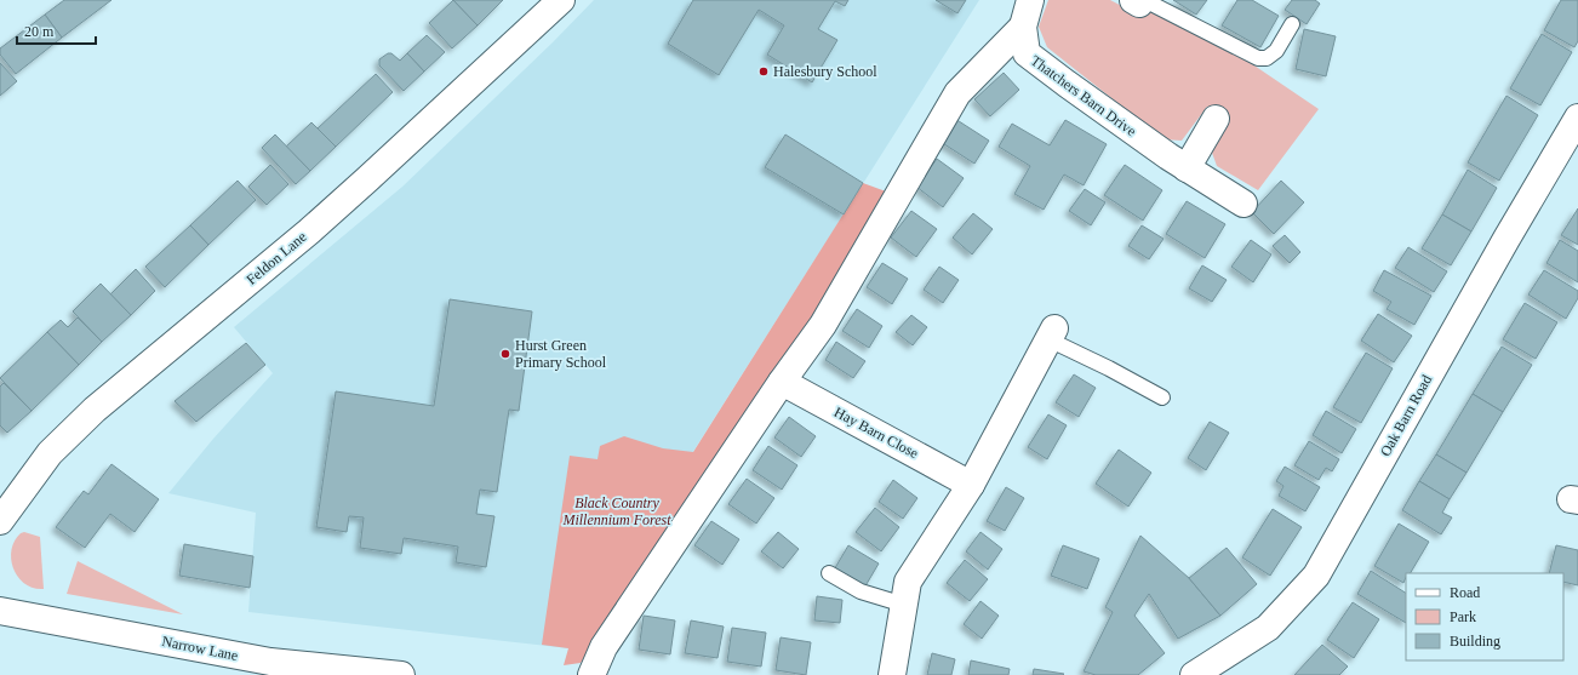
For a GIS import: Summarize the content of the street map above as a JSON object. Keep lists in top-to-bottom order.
{
  "streets": {
    "street": [
      "Thatchers Barn Drive",
      "Feldon Lane",
      "Oak Barn Road",
      "Hay Barn Close",
      "Narrow Lane"
    ]
  },
  "parks": ["Black Country Millennium Forest"],
  "places": ["Halesbury School", "Hurst Green Primary School"],
  "legend": ["Road", "Park", "Building"],
  "scale_bar": "20 m"
}
